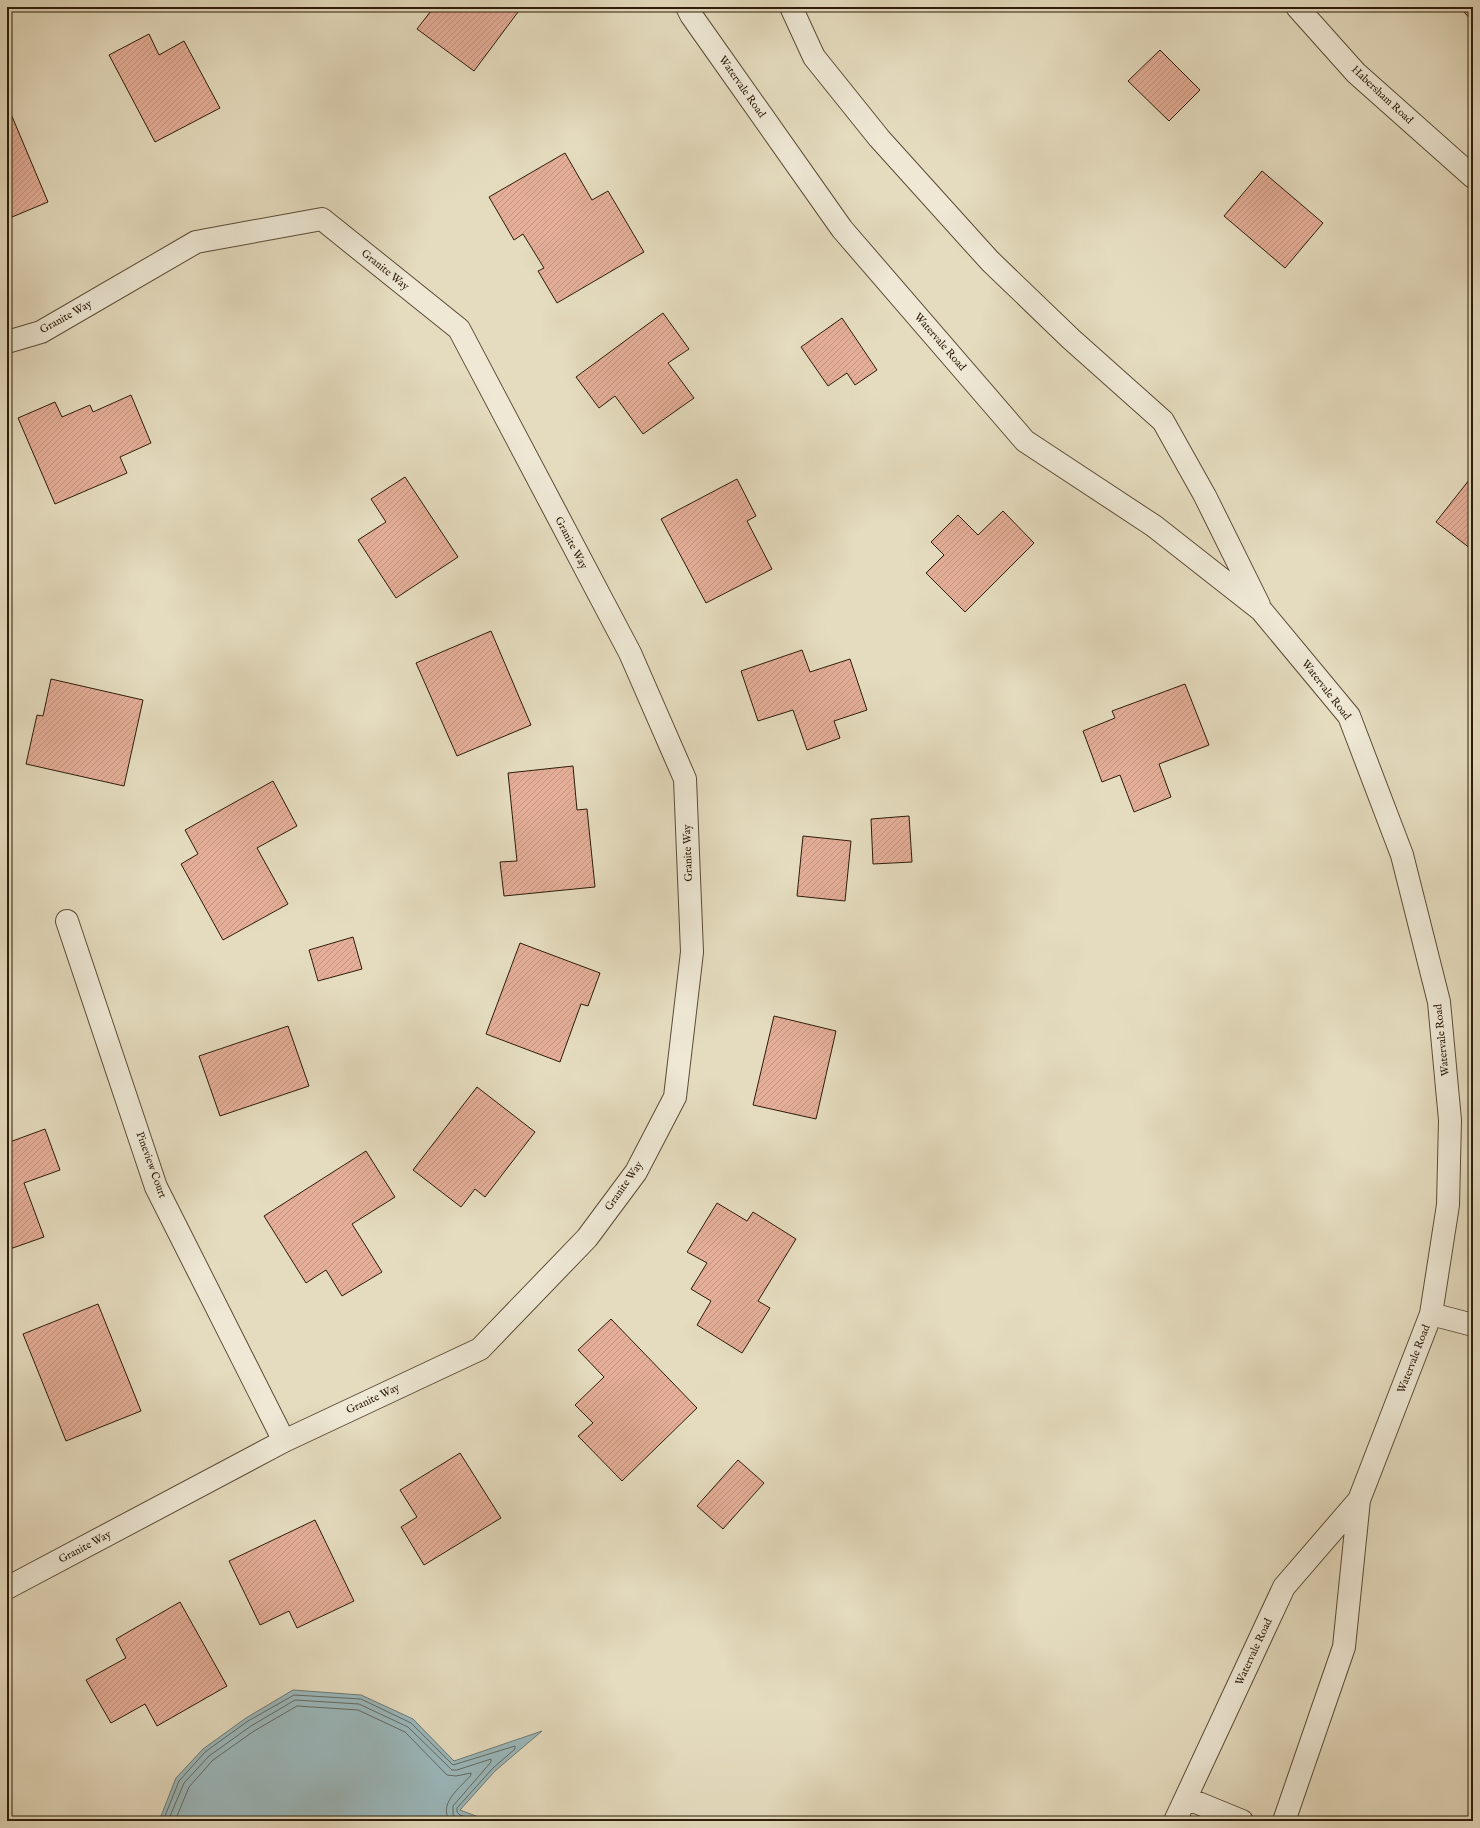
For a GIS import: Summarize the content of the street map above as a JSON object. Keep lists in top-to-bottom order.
{
  "streets": {
    "street": [
      "Watervale Road",
      "Habersham Road",
      "Granite Way",
      "Pineview Court"
    ]
  },
  "crossings": [
    ["Granite Way", "Pineview Court"]
  ]
}
